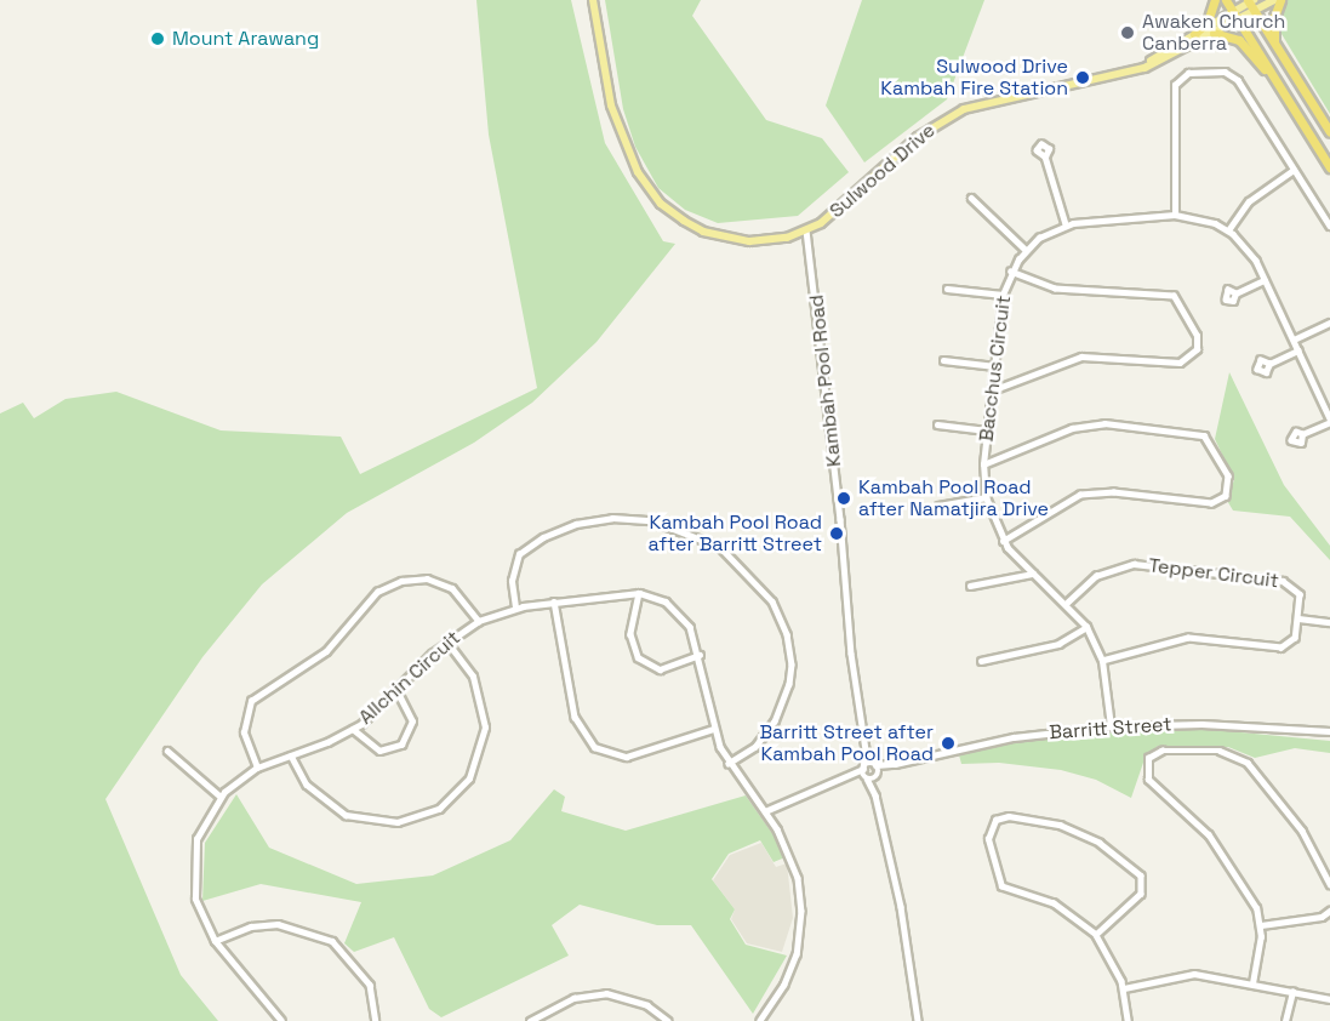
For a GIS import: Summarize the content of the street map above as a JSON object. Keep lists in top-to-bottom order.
{
  "streets": {
    "main road": ["Sulwood Drive"],
    "street": [
      "Bacchus Circuit",
      "Kambah Pool Road",
      "Tepper Circuit",
      "Allchin Circuit",
      "Barritt Street"
    ]
  },
  "crossings": [
    ["Sulwood Drive", "Kambah Pool Road"],
    ["Bacchus Circuit", "Tepper Circuit"],
    ["Bacchus Circuit", "Barritt Street"],
    ["Kambah Pool Road", "Barritt Street"]
  ],
  "places": [
    "Awaken Church Canberra",
    "Mount Arawang",
    "Sulwood Drive Kambah Fire Station",
    "Kambah Pool Road after Namatjira Drive",
    "Kambah Pool Road after Barritt Street",
    "Barritt Street after Kambah Pool Road"
  ]
}
